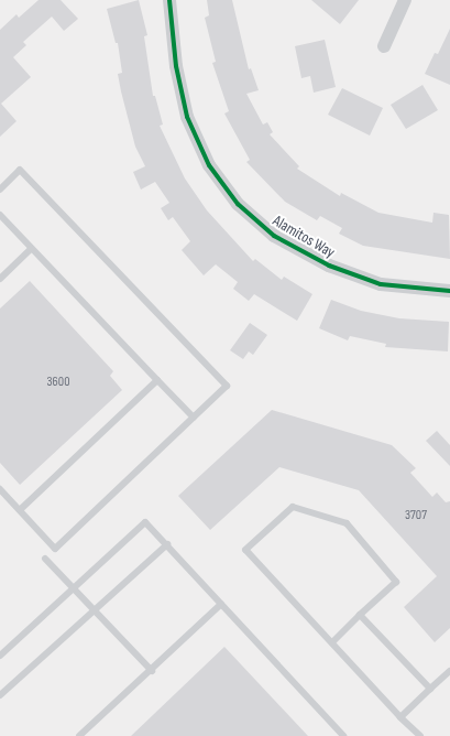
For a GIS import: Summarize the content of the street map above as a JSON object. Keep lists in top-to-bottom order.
{
  "streets": {
    "street": ["Alamitos Way"]
  },
  "house_numbers": ["3600", "3707"]
}
